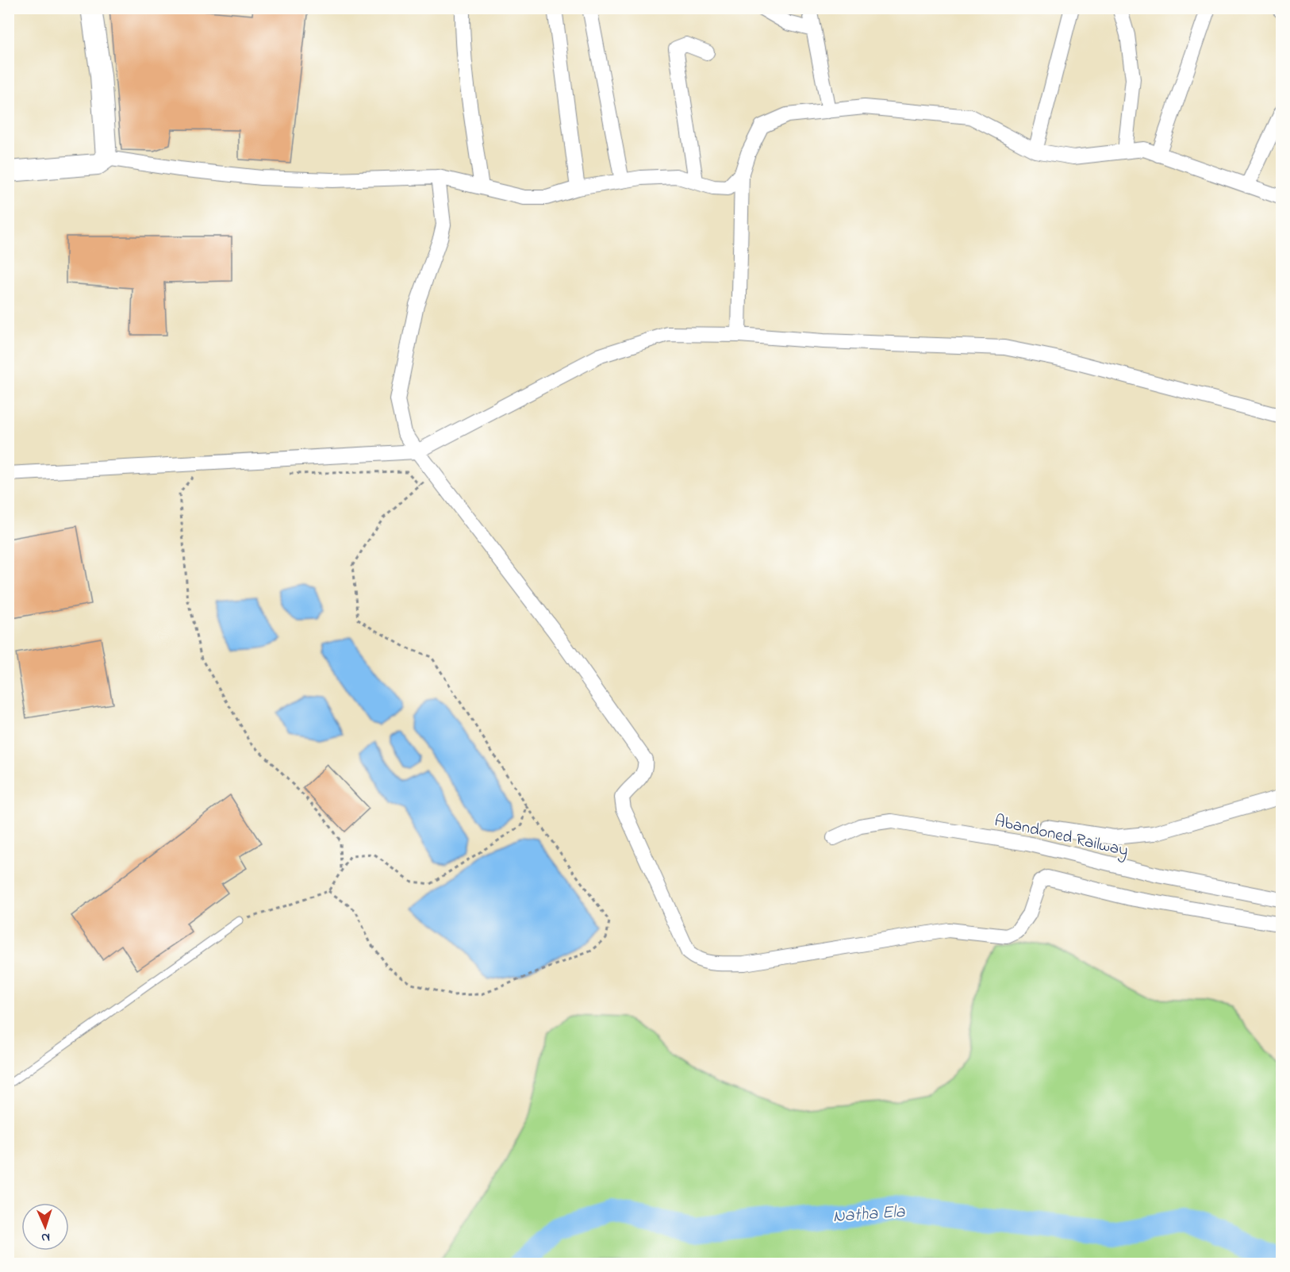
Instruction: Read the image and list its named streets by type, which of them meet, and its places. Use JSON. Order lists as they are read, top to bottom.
{
  "streets": {
    "street": ["Abandoned Railway"]
  },
  "water": ["Natha Ela"],
  "north": "bottom"
}
